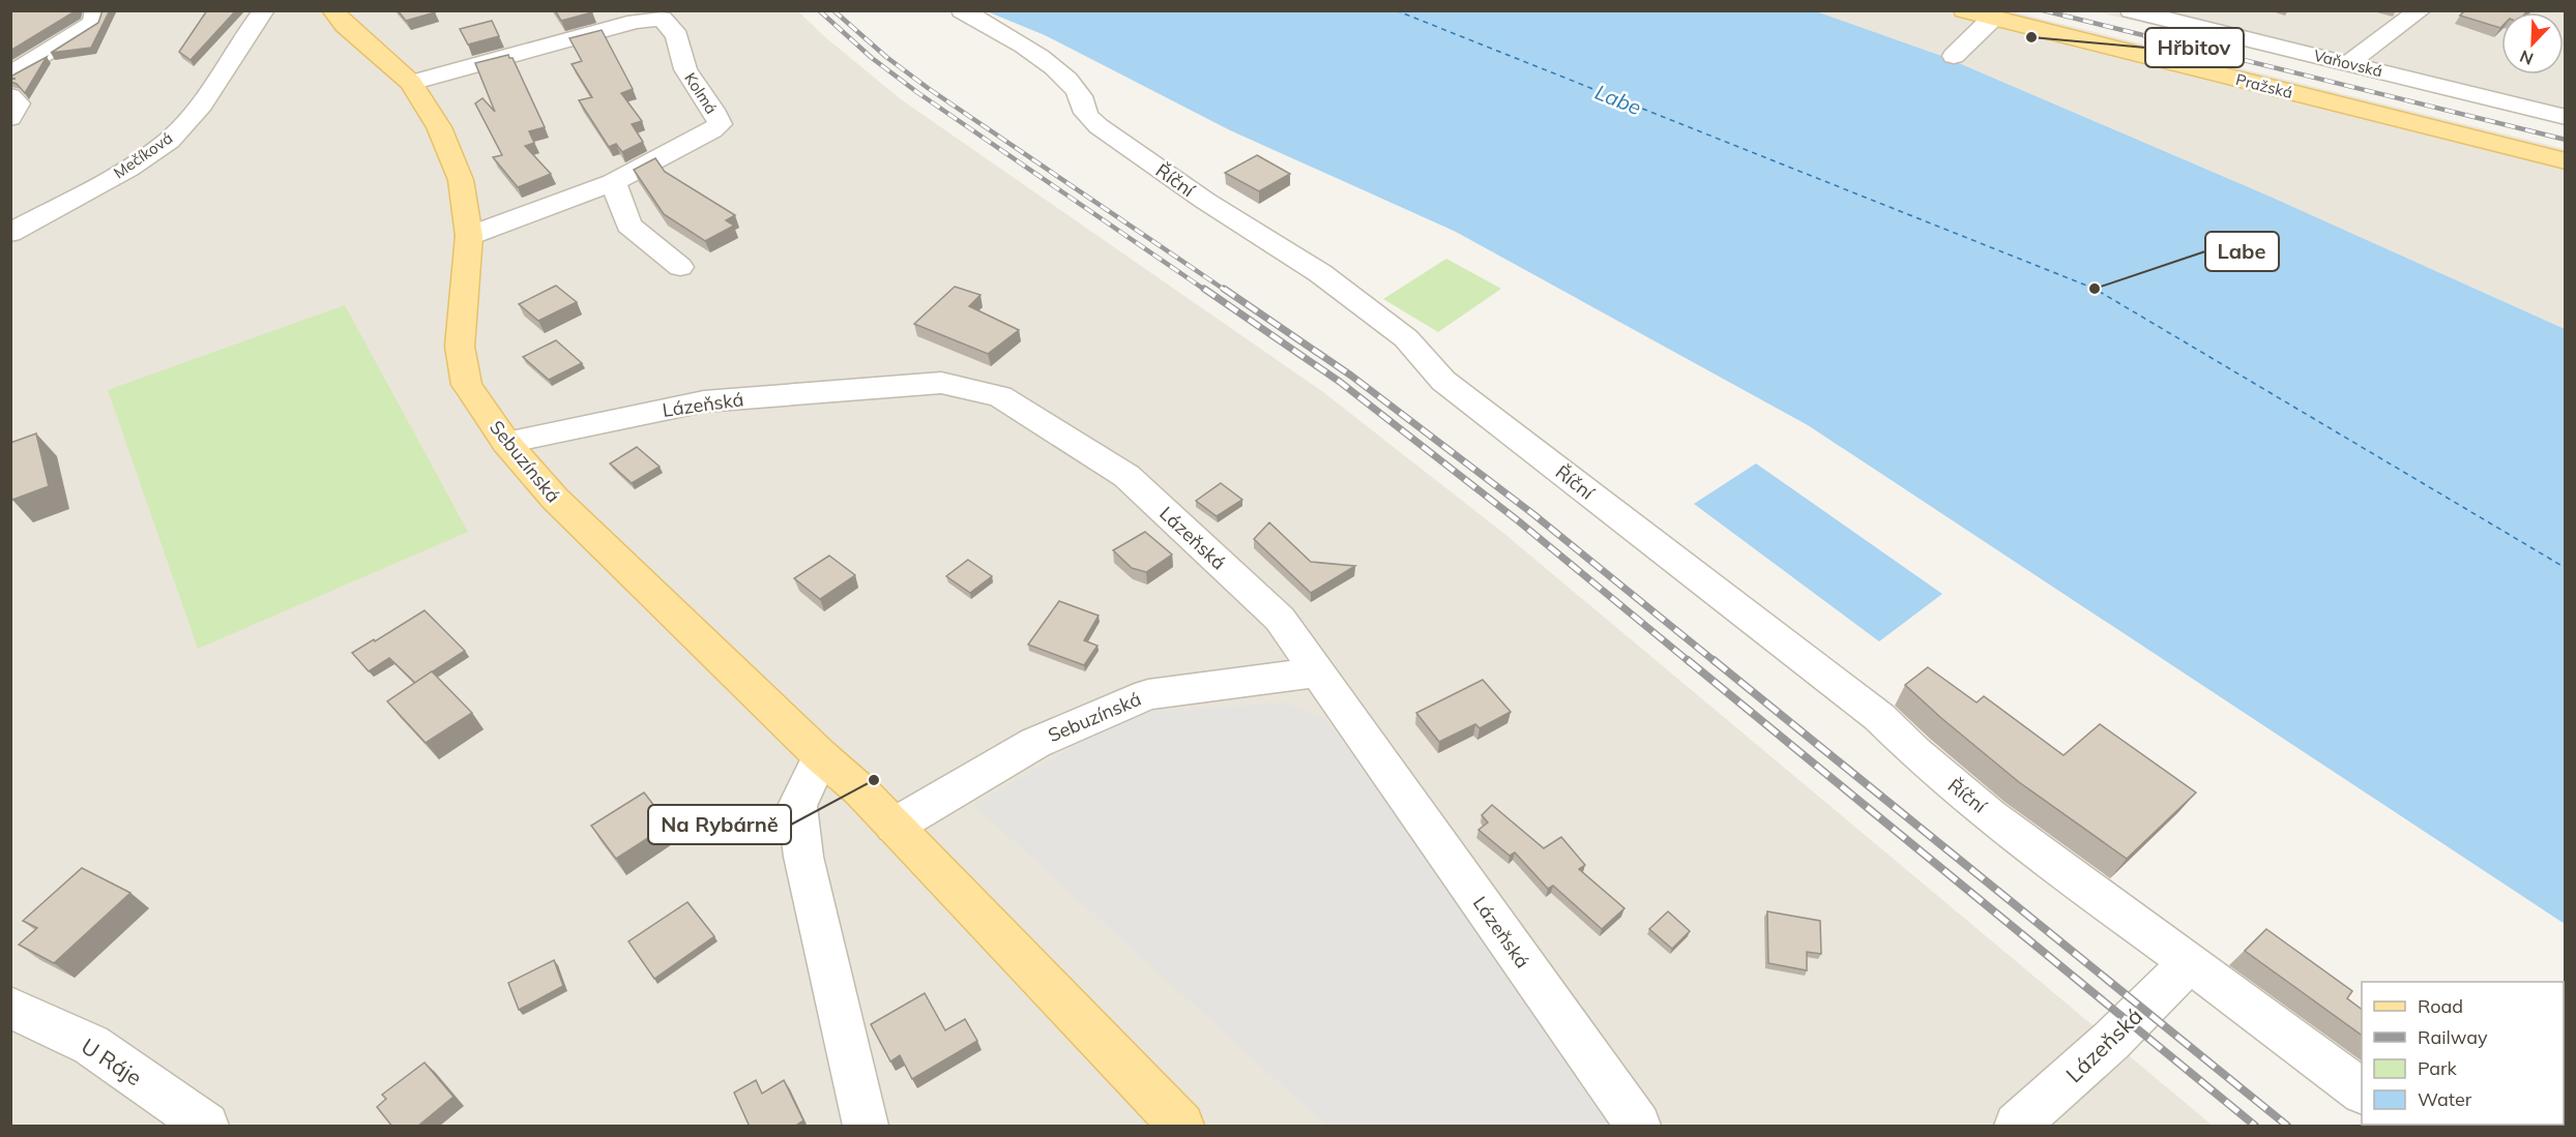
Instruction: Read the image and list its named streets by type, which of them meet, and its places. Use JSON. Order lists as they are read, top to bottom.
{
  "streets": {
    "main road": ["Pražská", "Sebuzínská"],
    "street": [
      "Vaňovská",
      "Kolmá",
      "Mečíková",
      "Říční",
      "Lázeňská",
      "U Ráje"
    ]
  },
  "crossings": [
    ["Kolmá", "Sebuzínská"],
    ["Říční", "Lázeňská"],
    ["Lázeňská", "Sebuzínská"]
  ],
  "water": ["Labe"],
  "places": ["Hřbitov", "Labe", "Na Rybárně"],
  "legend": [
    "Road",
    "Railway",
    "Park",
    "Water"
  ],
  "north": "bottom left"
}
